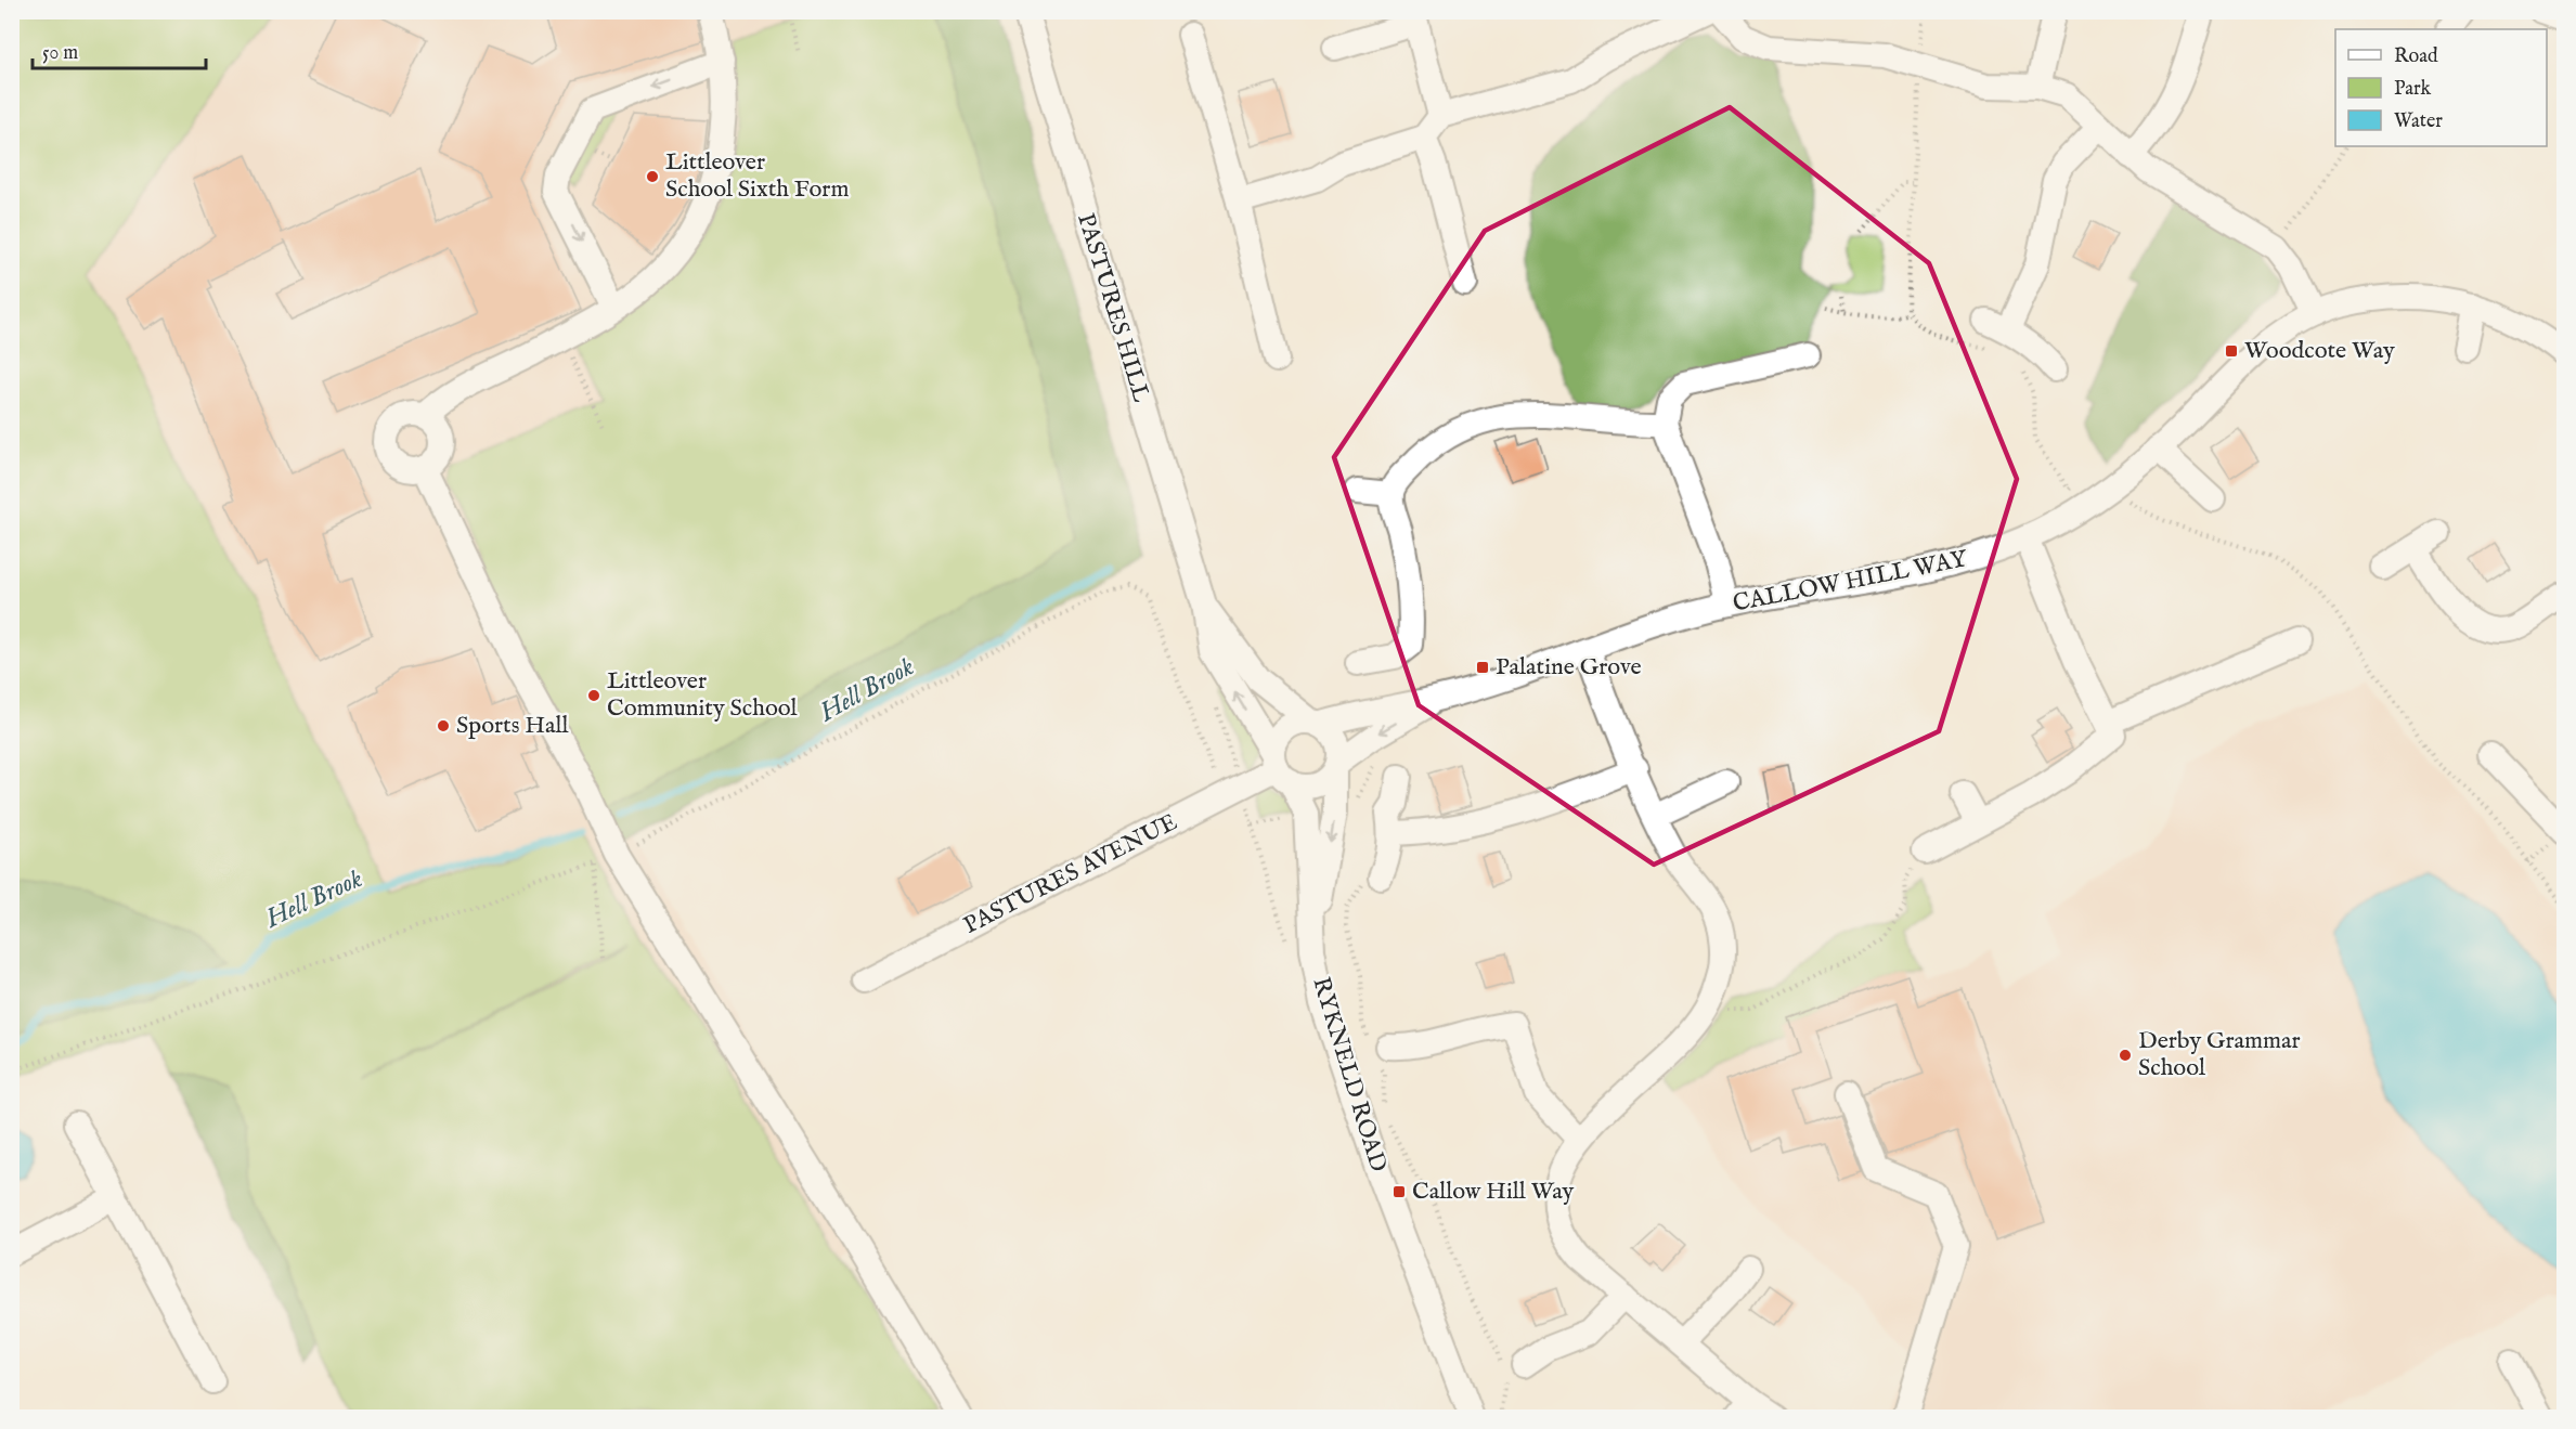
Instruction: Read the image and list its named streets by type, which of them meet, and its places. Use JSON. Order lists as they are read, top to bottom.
{
  "streets": {
    "street": [
      "PASTURES HILL",
      "CALLOW HILL WAY",
      "PASTURES AVENUE",
      "RYKNELD ROAD"
    ]
  },
  "crossings": [
    ["PASTURES HILL", "CALLOW HILL WAY"],
    ["PASTURES HILL", "PASTURES AVENUE"],
    ["PASTURES HILL", "RYKNELD ROAD"],
    ["CALLOW HILL WAY", "PASTURES AVENUE"],
    ["CALLOW HILL WAY", "RYKNELD ROAD"],
    ["PASTURES AVENUE", "RYKNELD ROAD"]
  ],
  "water": ["Hell Brook"],
  "places": {
    "other": [
      "Littleover School Sixth Form",
      "Littleover Community School",
      "Sports Hall",
      "Derby Grammar School"
    ],
    "transit": ["Woodcote Way", "Palatine Grove", "Callow Hill Way"]
  },
  "legend": ["Road", "Park", "Water"],
  "scale_bar": "50 m"
}
